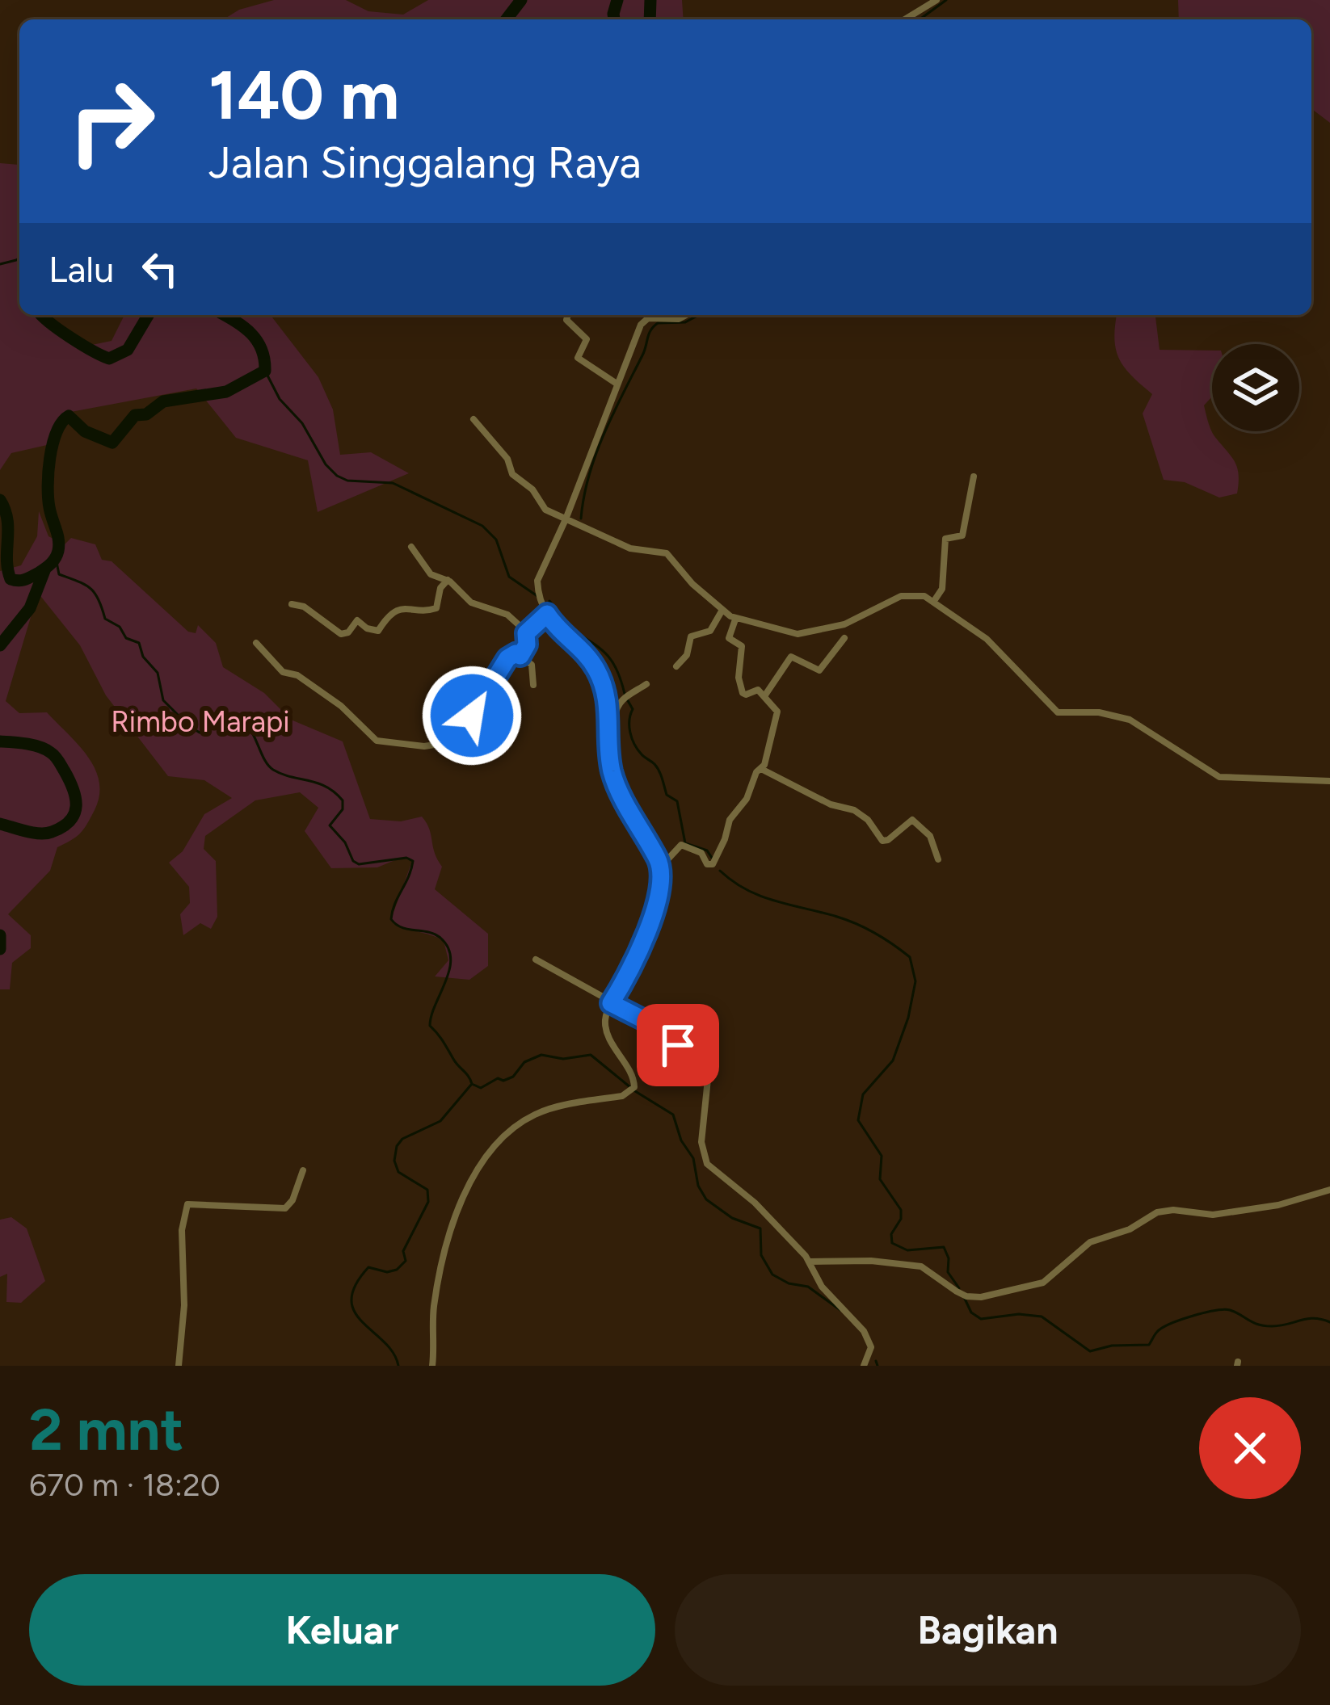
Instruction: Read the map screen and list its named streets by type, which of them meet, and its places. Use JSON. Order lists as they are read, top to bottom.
{
  "parks": ["Rimbo Marapi"],
  "page": {
    "turn": ["140 m", "Jalan Singgalang Raya"],
    "then": "Lalu",
    "heading": ["2 mnt", "670 m · 18:20"],
    "buttons": ["Keluar", "Bagikan"]
  }
}
